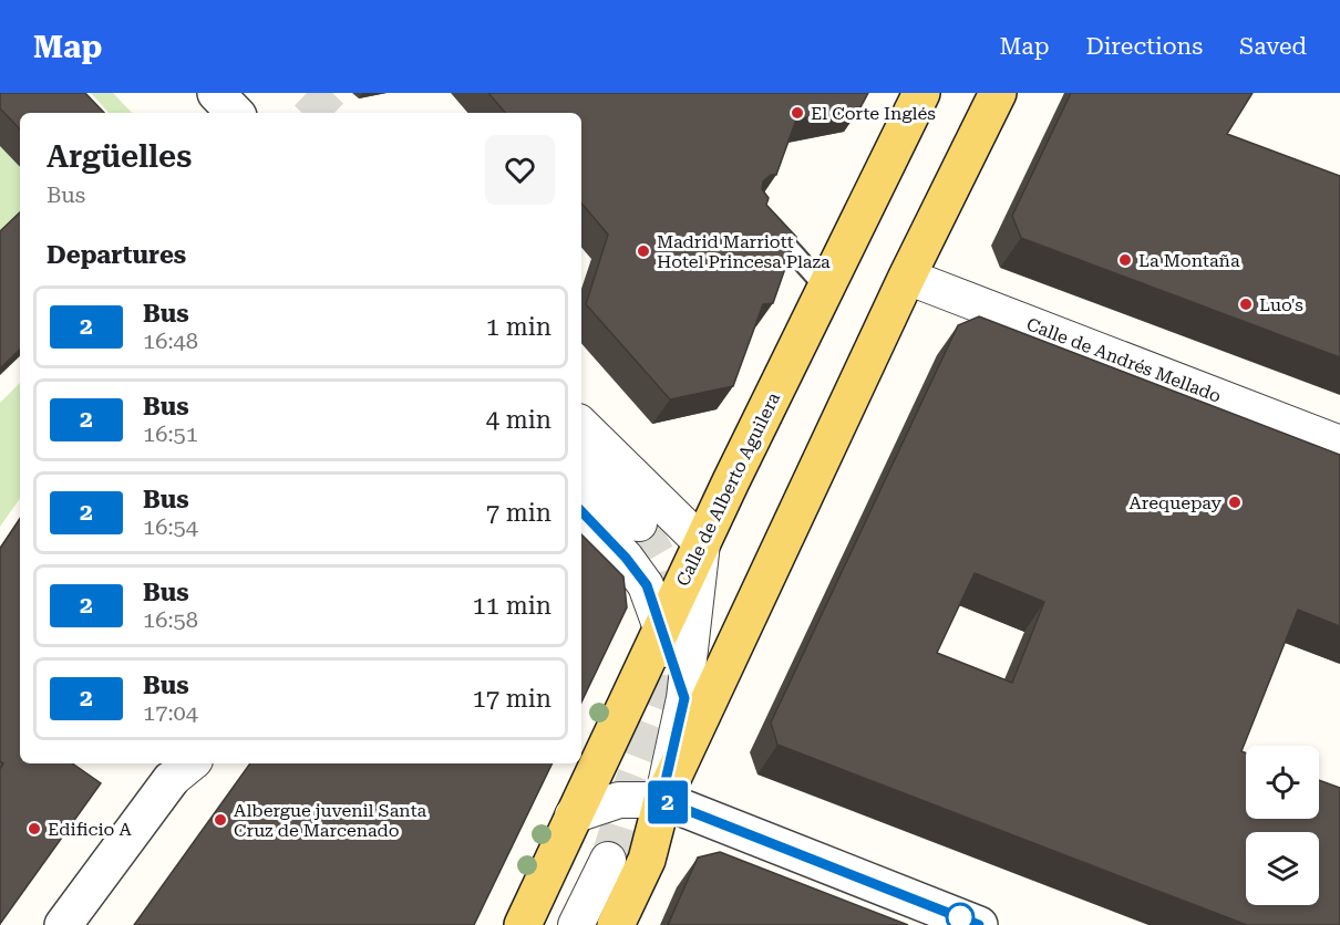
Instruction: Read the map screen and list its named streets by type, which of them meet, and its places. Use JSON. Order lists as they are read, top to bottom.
{
  "streets": {
    "main road": ["Calle de Alberto Aguilera"],
    "street": ["Calle de Andrés Mellado"]
  },
  "places": [
    "El Corte Inglés",
    "Madrid Marriott Hotel Princesa Plaza",
    "La Montaña",
    "Luo's",
    "Arequepay",
    "Albergue juvenil Santa Cruz de Marcenado",
    "Edificio A"
  ],
  "lines": ["bus line 2"],
  "page": {
    "header": "Map",
    "nav": ["Map", "Directions", "Saved"],
    "on_map": "2",
    "heading": [
      ["Argüelles", "Bus"],
      "Departures"
    ],
    "list": [
      {
        "mark": "2",
        "name": "Bus",
        "note": "16:48",
        "value": "1 min"
      },
      {
        "mark": "2",
        "name": "Bus",
        "note": "16:51",
        "value": "4 min"
      },
      {
        "mark": "2",
        "name": "Bus",
        "note": "16:54",
        "value": "7 min"
      },
      {
        "mark": "2",
        "name": "Bus",
        "note": "16:58",
        "value": "11 min"
      },
      {
        "mark": "2",
        "name": "Bus",
        "note": "17:04",
        "value": "17 min"
      }
    ]
  }
}
